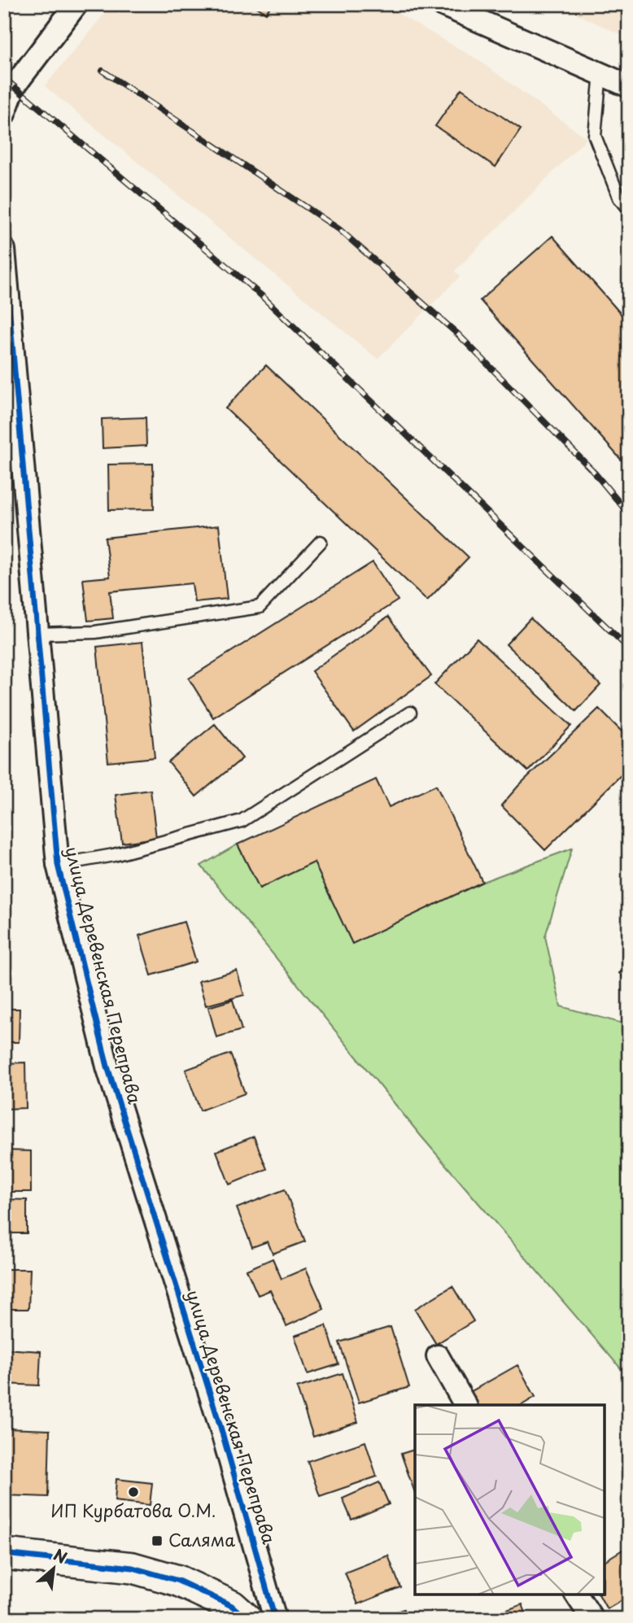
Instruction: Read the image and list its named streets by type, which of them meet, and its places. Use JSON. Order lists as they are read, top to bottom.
{
  "streets": {
    "street": ["улица Деревенская Переправа"]
  },
  "places": {
    "other": ["ИП Курбатова О.М."],
    "transit": ["Саляма"]
  },
  "north": "top right"
}
